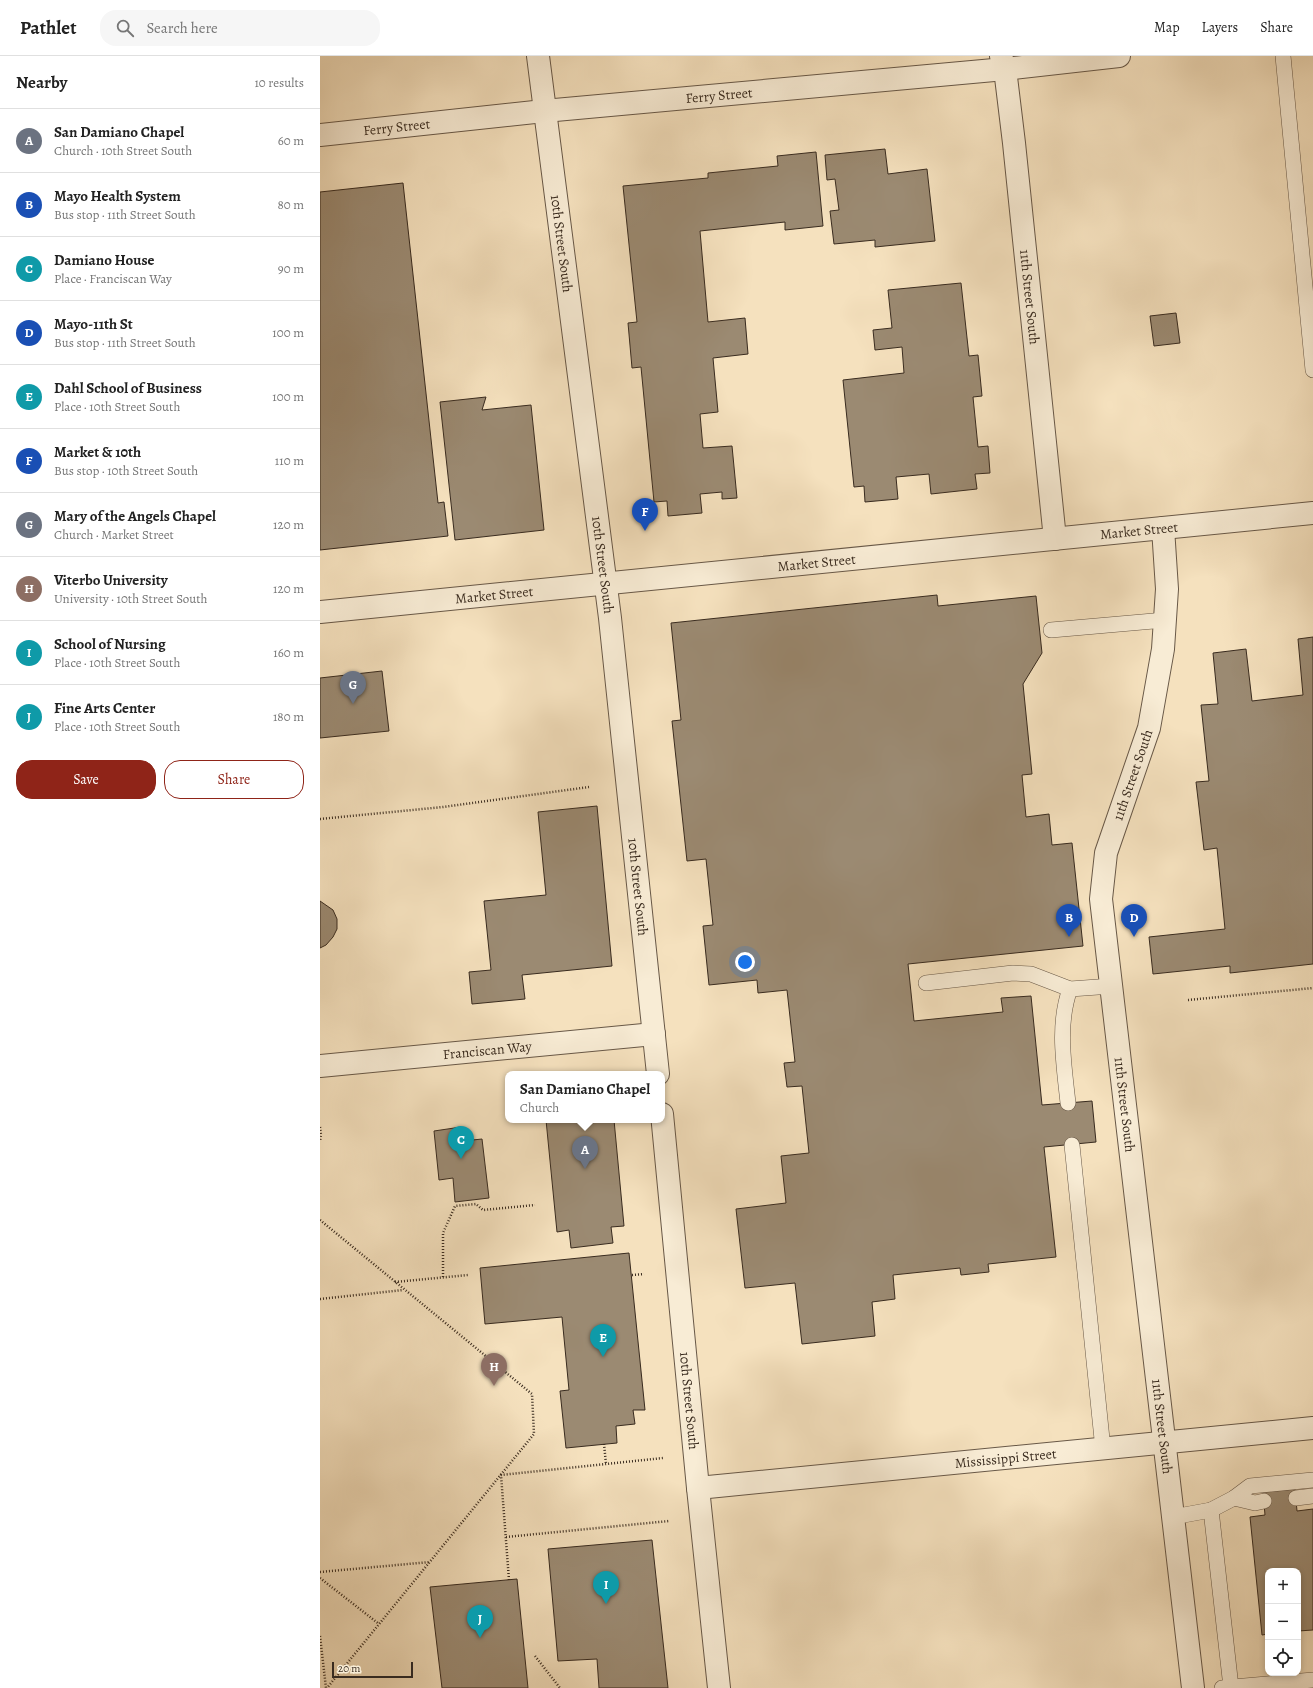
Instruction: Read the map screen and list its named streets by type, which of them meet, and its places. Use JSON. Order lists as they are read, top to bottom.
{
  "streets": {
    "street": [
      "Ferry Street",
      "10th Street South",
      "11th Street South",
      "Market Street",
      "Franciscan Way",
      "Mississippi Street"
    ]
  },
  "crossings": [
    ["Ferry Street", "10th Street South"],
    ["Ferry Street", "11th Street South"],
    ["10th Street South", "Market Street"],
    ["10th Street South", "Franciscan Way"],
    ["10th Street South", "Mississippi Street"],
    ["11th Street South", "Market Street"],
    ["11th Street South", "Mississippi Street"]
  ],
  "scale_bar": "20 m",
  "page": {
    "header": "Pathlet",
    "search": "Search here",
    "nav": ["Map", "Layers", "Share"],
    "heading": ["Nearby", "10 results"],
    "list": [
      {
        "mark": "A",
        "name": "San Damiano Chapel",
        "note": "Church · 10th Street South",
        "value": "60 m"
      },
      {
        "mark": "B",
        "name": "Mayo Health System",
        "note": "Bus stop · 11th Street South",
        "value": "80 m"
      },
      {
        "mark": "C",
        "name": "Damiano House",
        "note": "Place · Franciscan Way",
        "value": "90 m"
      },
      {
        "mark": "D",
        "name": "Mayo-11th St",
        "note": "Bus stop · 11th Street South",
        "value": "100 m"
      },
      {
        "mark": "E",
        "name": "Dahl School of Business",
        "note": "Place · 10th Street South",
        "value": "100 m"
      },
      {
        "mark": "F",
        "name": "Market & 10th",
        "note": "Bus stop · 10th Street South",
        "value": "110 m"
      },
      {
        "mark": "G",
        "name": "Mary of the Angels Chapel",
        "note": "Church · Market Street",
        "value": "120 m"
      },
      {
        "mark": "H",
        "name": "Viterbo University",
        "note": "University · 10th Street South",
        "value": "120 m"
      },
      {
        "mark": "I",
        "name": "School of Nursing",
        "note": "Place · 10th Street South",
        "value": "160 m"
      },
      {
        "mark": "J",
        "name": "Fine Arts Center",
        "note": "Place · 10th Street South",
        "value": "180 m"
      }
    ],
    "pins": [
      "F",
      "G",
      "B",
      "D",
      "C",
      "A",
      "E",
      "H",
      "I",
      "J"
    ],
    "buttons": ["Save", "Share"],
    "popup": ["San Damiano Chapel", "Church"],
    "map_buttons": ["+", "−"],
    "scale": "20 m"
  }
}
